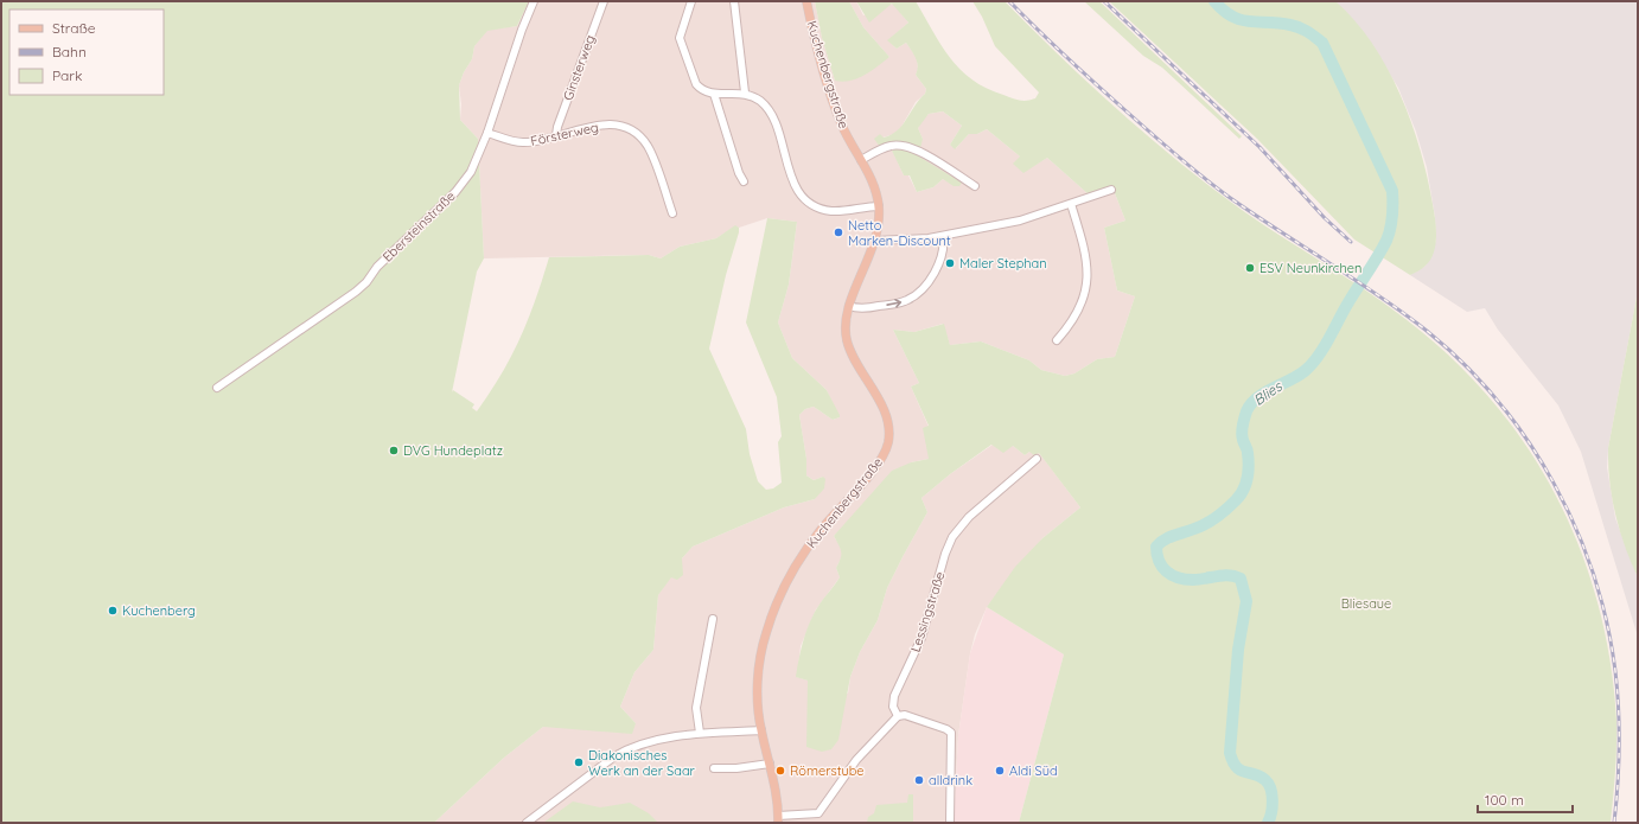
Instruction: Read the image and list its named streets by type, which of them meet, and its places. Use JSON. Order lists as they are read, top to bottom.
{
  "streets": {
    "main road": ["Kuchenbergstraße"],
    "street": [
      "Ginsterweg",
      "Försterweg",
      "Ebersteinstraße",
      "Lessingstraße"
    ]
  },
  "crossings": [
    ["Ginsterweg", "Försterweg"],
    ["Försterweg", "Ebersteinstraße"]
  ],
  "water": ["Blies"],
  "parks": ["Bliesaue"],
  "places": [
    "Netto Marken-Discount",
    "Maler Stephan",
    "ESV Neunkirchen",
    "DVG Hundeplatz",
    "Kuchenberg",
    "Diakonisches Werk an der Saar",
    "Römerstube",
    "Aldi Süd",
    "alldrink"
  ],
  "legend": ["Straße", "Bahn", "Park"],
  "scale_bar": "100 m"
}
